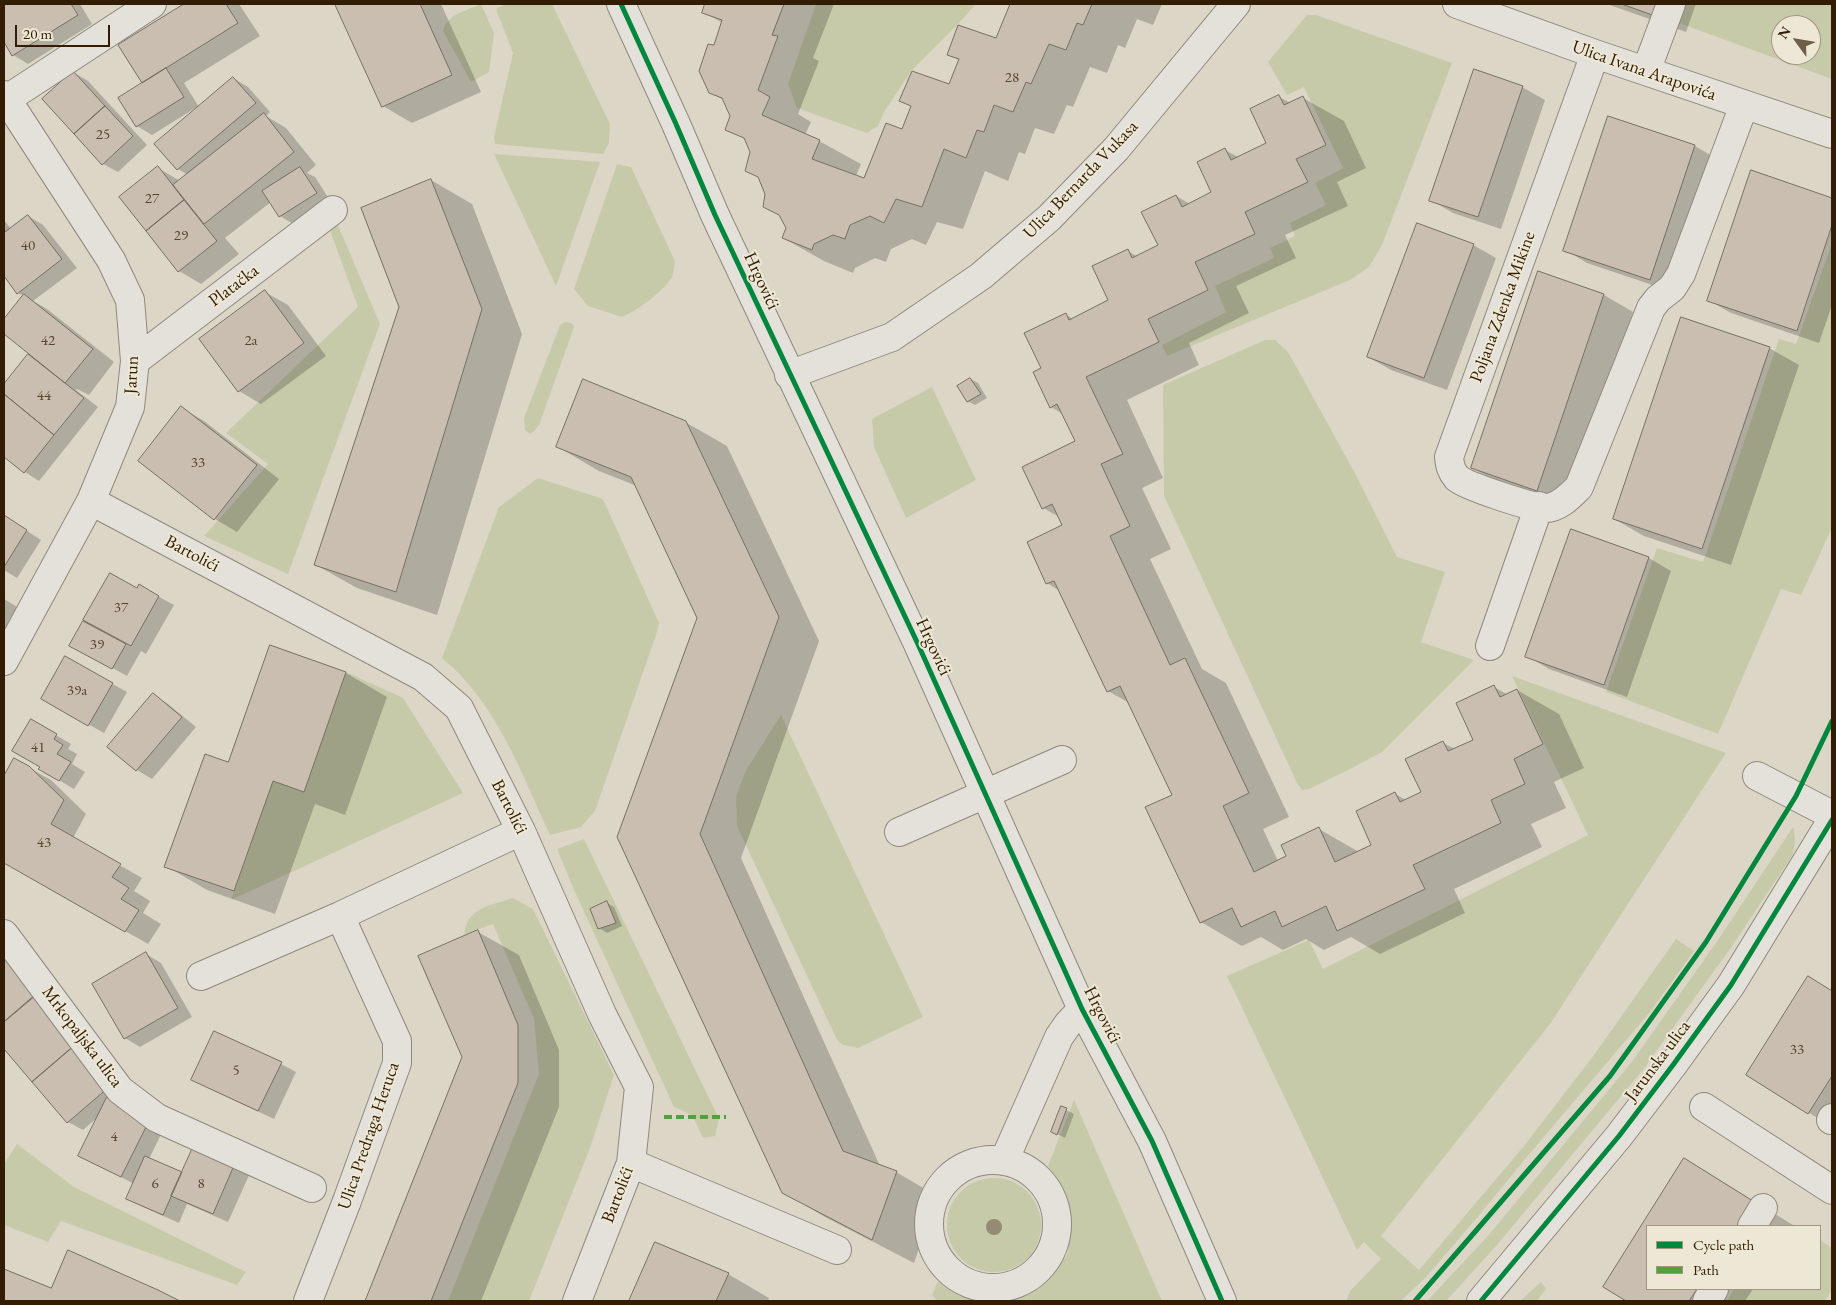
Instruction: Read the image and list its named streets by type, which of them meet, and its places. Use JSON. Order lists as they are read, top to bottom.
{
  "streets": {
    "street": [
      "Ulica Ivana Arapovića",
      "Ulica Bernarda Vukasa",
      "Hrgovići",
      "Platačka",
      "Poljana Zdenka Mikine",
      "Jarun",
      "Bartolići",
      "Mrkopaljska ulica",
      "Jarunska ulica",
      "Ulica Predraga Heruca"
    ]
  },
  "crossings": [
    ["Ulica Ivana Arapovića", "Poljana Zdenka Mikine"],
    ["Ulica Bernarda Vukasa", "Hrgovići"],
    ["Platačka", "Jarun"],
    ["Jarun", "Bartolići"]
  ],
  "house_numbers": [
    "28",
    "25",
    "27",
    "29",
    "40",
    "42",
    "2a",
    "44",
    "33",
    "37",
    "39",
    "39a",
    "41",
    "43",
    "33",
    "5",
    "4",
    "6",
    "8"
  ],
  "legend": ["Cycle path", "Path"],
  "scale_bar": "20 m",
  "north": "top left"
}
